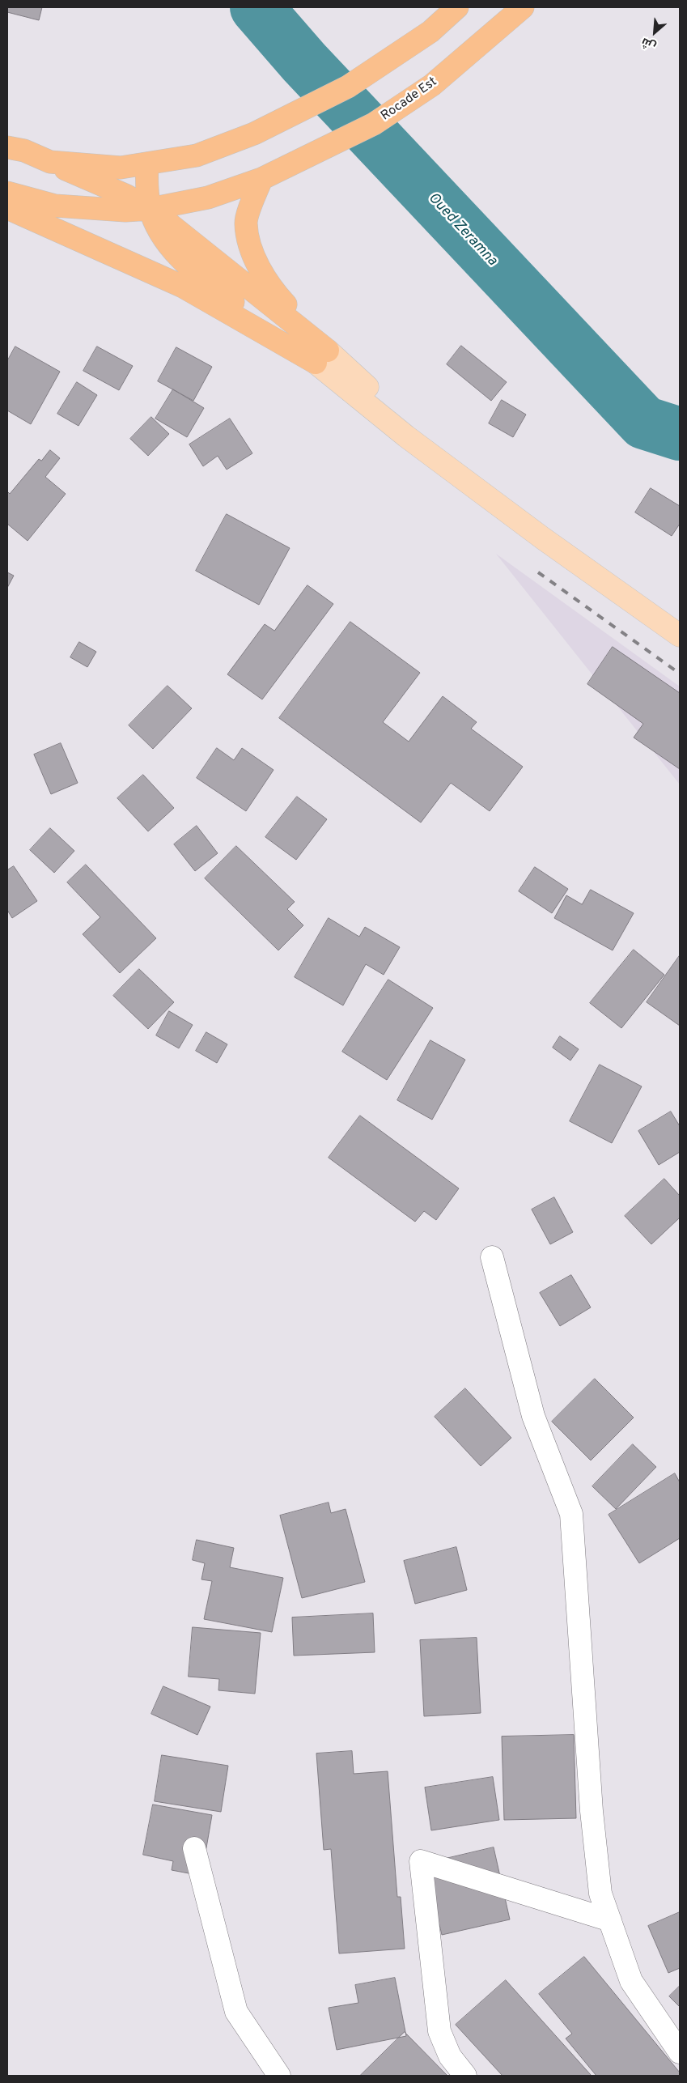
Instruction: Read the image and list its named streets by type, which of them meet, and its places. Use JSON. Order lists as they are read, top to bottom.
{
  "streets": {
    "highway": ["Rocade Est"]
  },
  "water": ["Oued Zeramna"],
  "north": "bottom left"
}
